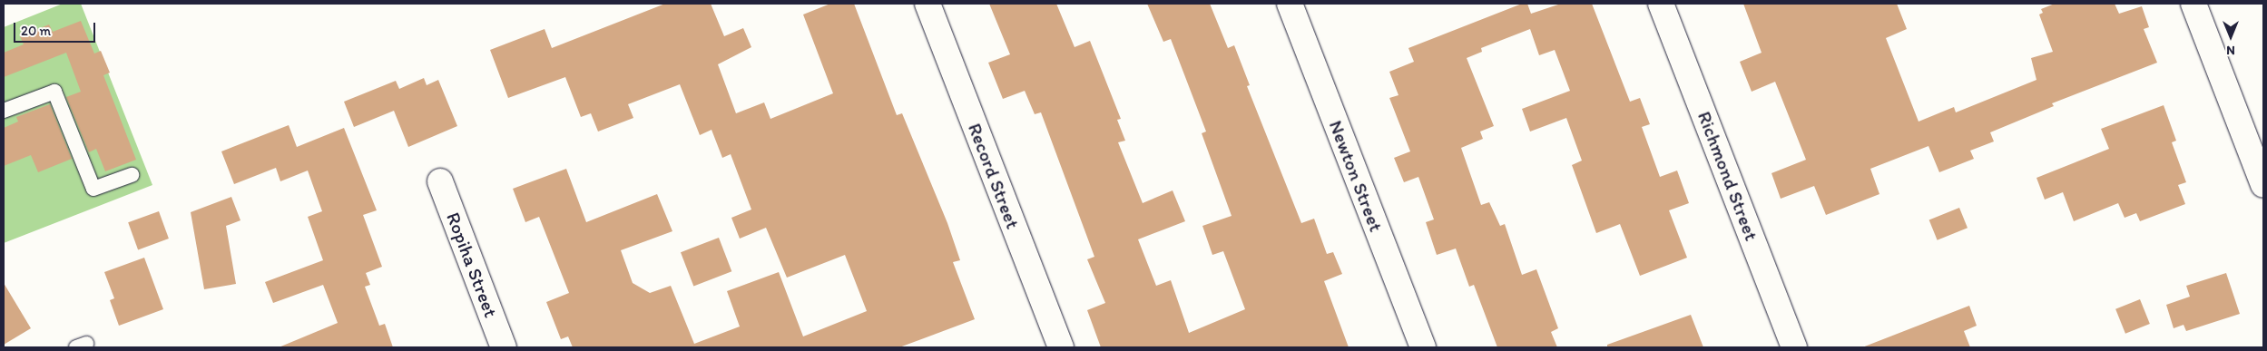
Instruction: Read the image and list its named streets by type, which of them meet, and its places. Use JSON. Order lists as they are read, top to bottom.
{
  "streets": {
    "street": [
      "Record Street",
      "Newton Street",
      "Richmond Street",
      "Ropiha Street"
    ]
  },
  "scale_bar": "20 m",
  "north": "bottom"
}
